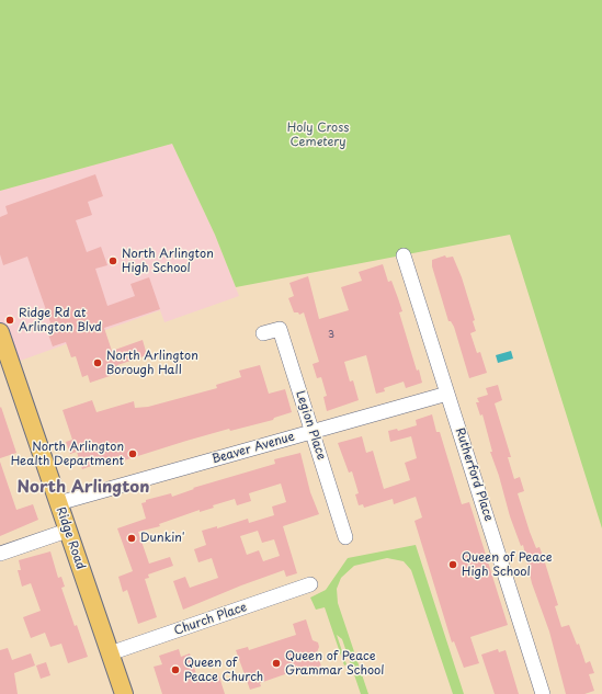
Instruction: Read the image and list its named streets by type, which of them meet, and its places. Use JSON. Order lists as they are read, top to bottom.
{
  "streets": {
    "main road": ["Ridge Road"],
    "street": [
      "Legion Place",
      "Beaver Avenue",
      "Rutherford Place",
      "Church Place"
    ]
  },
  "crossings": [
    ["Legion Place", "Beaver Avenue"],
    ["Beaver Avenue", "Rutherford Place"],
    ["Beaver Avenue", "Ridge Road"],
    ["Ridge Road", "Church Place"]
  ],
  "districts": ["North Arlington"],
  "parks": ["Holy Cross Cemetery"],
  "places": [
    "North Arlington High School",
    "Ridge Rd at Arlington Blvd",
    "North Arlington Borough Hall",
    "North Arlington Health Department",
    "Dunkin'",
    "Queen of Peace High School",
    "Queen of Peace Grammar School",
    "Queen of Peace Church"
  ],
  "house_numbers": ["3"]
}
